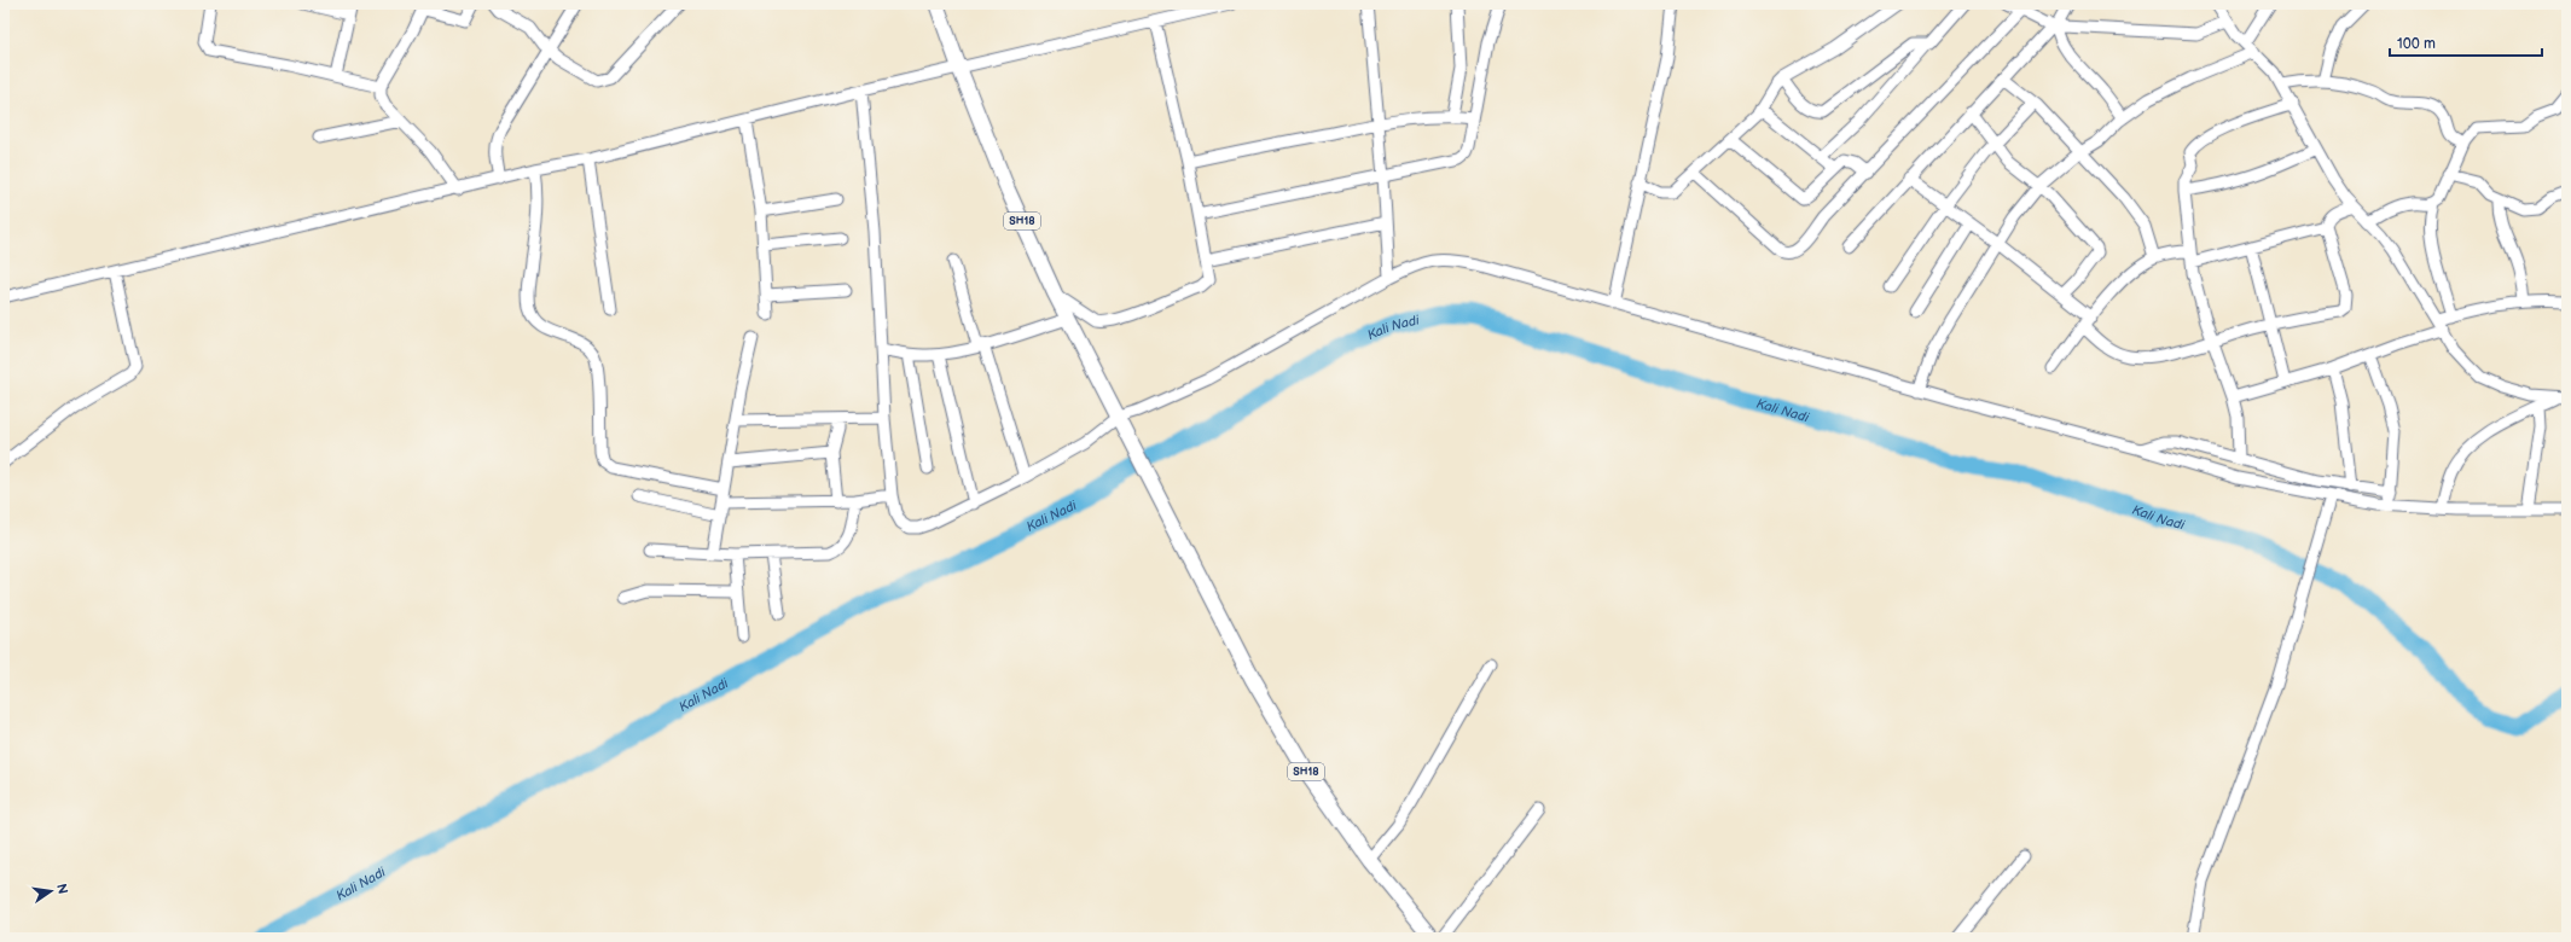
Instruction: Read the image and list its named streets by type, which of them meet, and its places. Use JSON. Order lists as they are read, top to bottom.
{
  "streets": {
    "main road": ["SH18"]
  },
  "water": ["Kali Nadi"],
  "scale_bar": "100 m",
  "north": "right"
}
